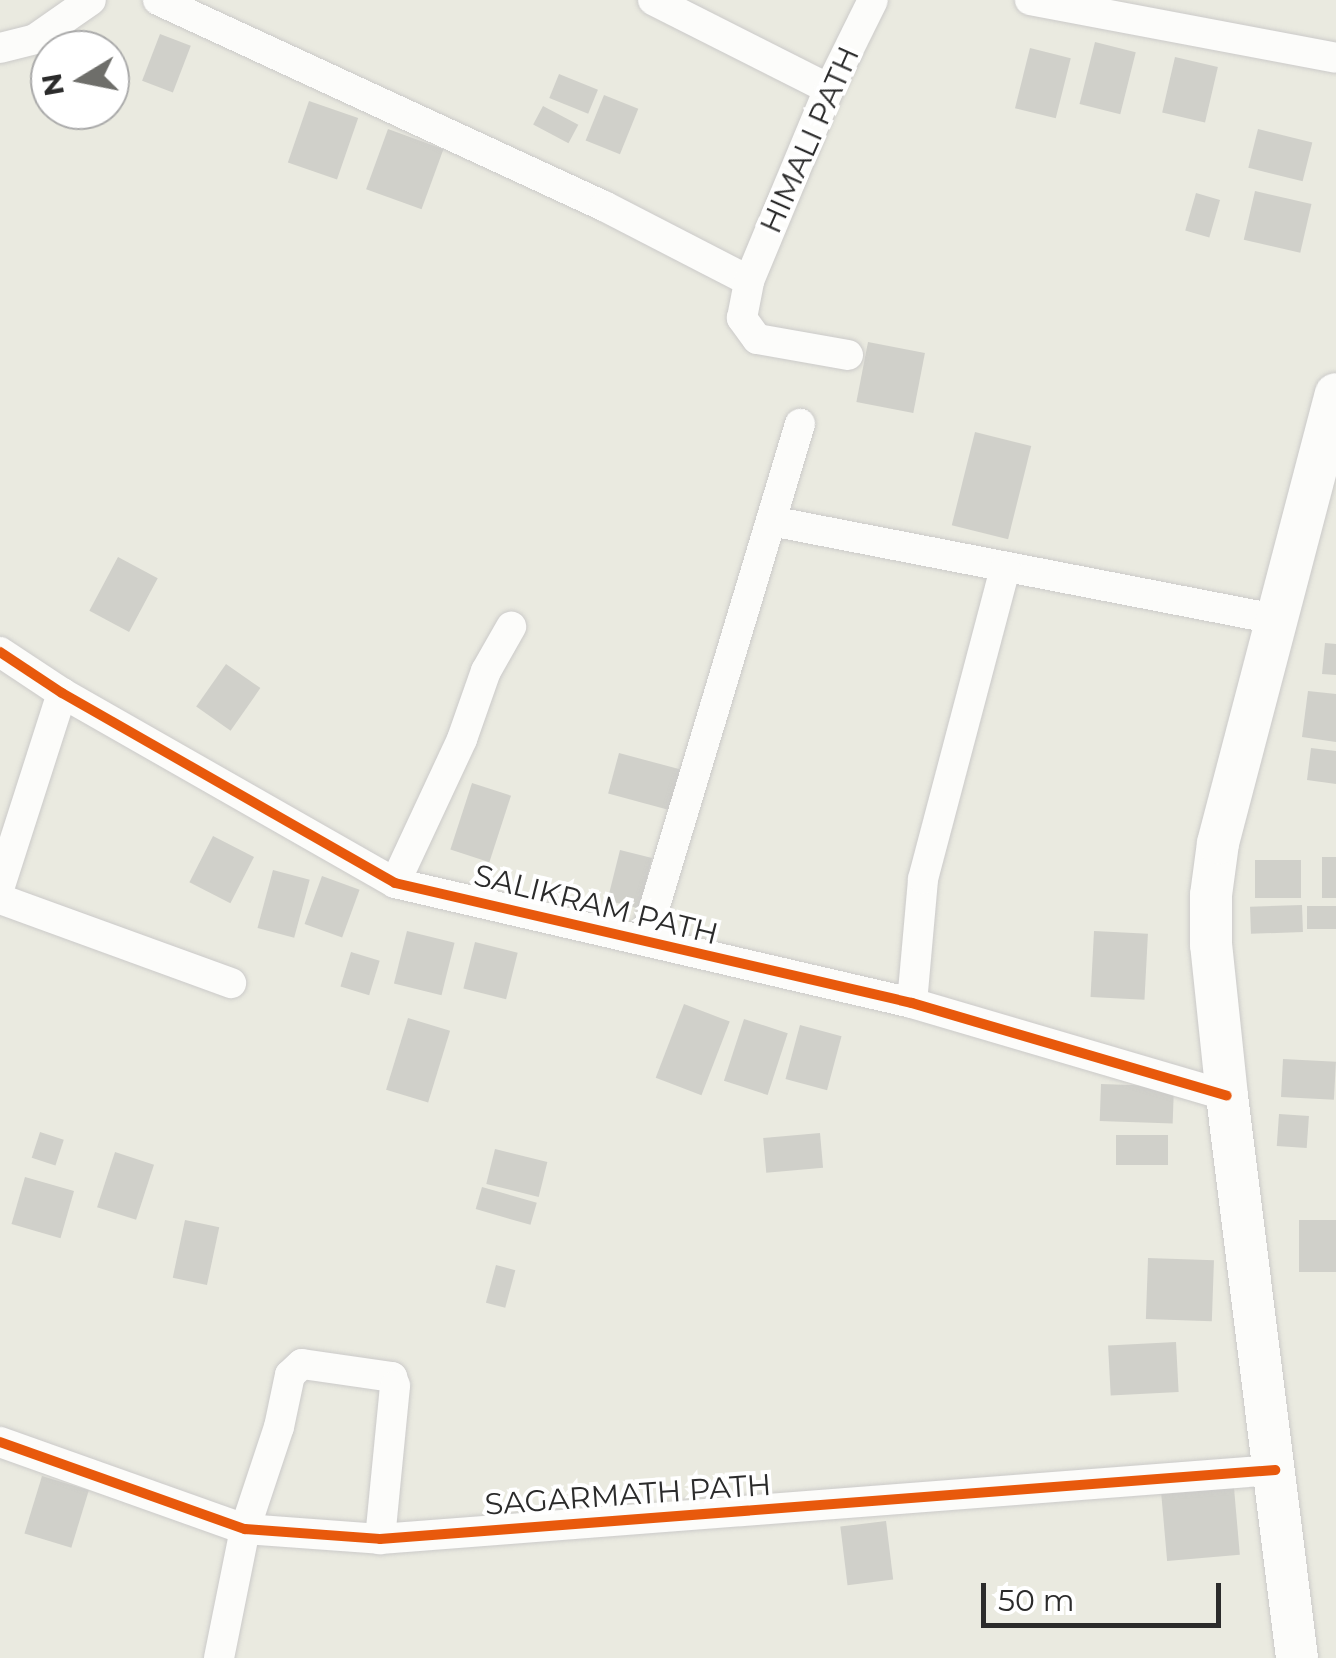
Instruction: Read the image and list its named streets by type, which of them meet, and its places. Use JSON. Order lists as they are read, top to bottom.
{
  "streets": {
    "street": ["HIMALI PATH", "SALIKRAM PATH", "SAGARMATH PATH"]
  },
  "scale_bar": "50 m",
  "north": "left"
}
